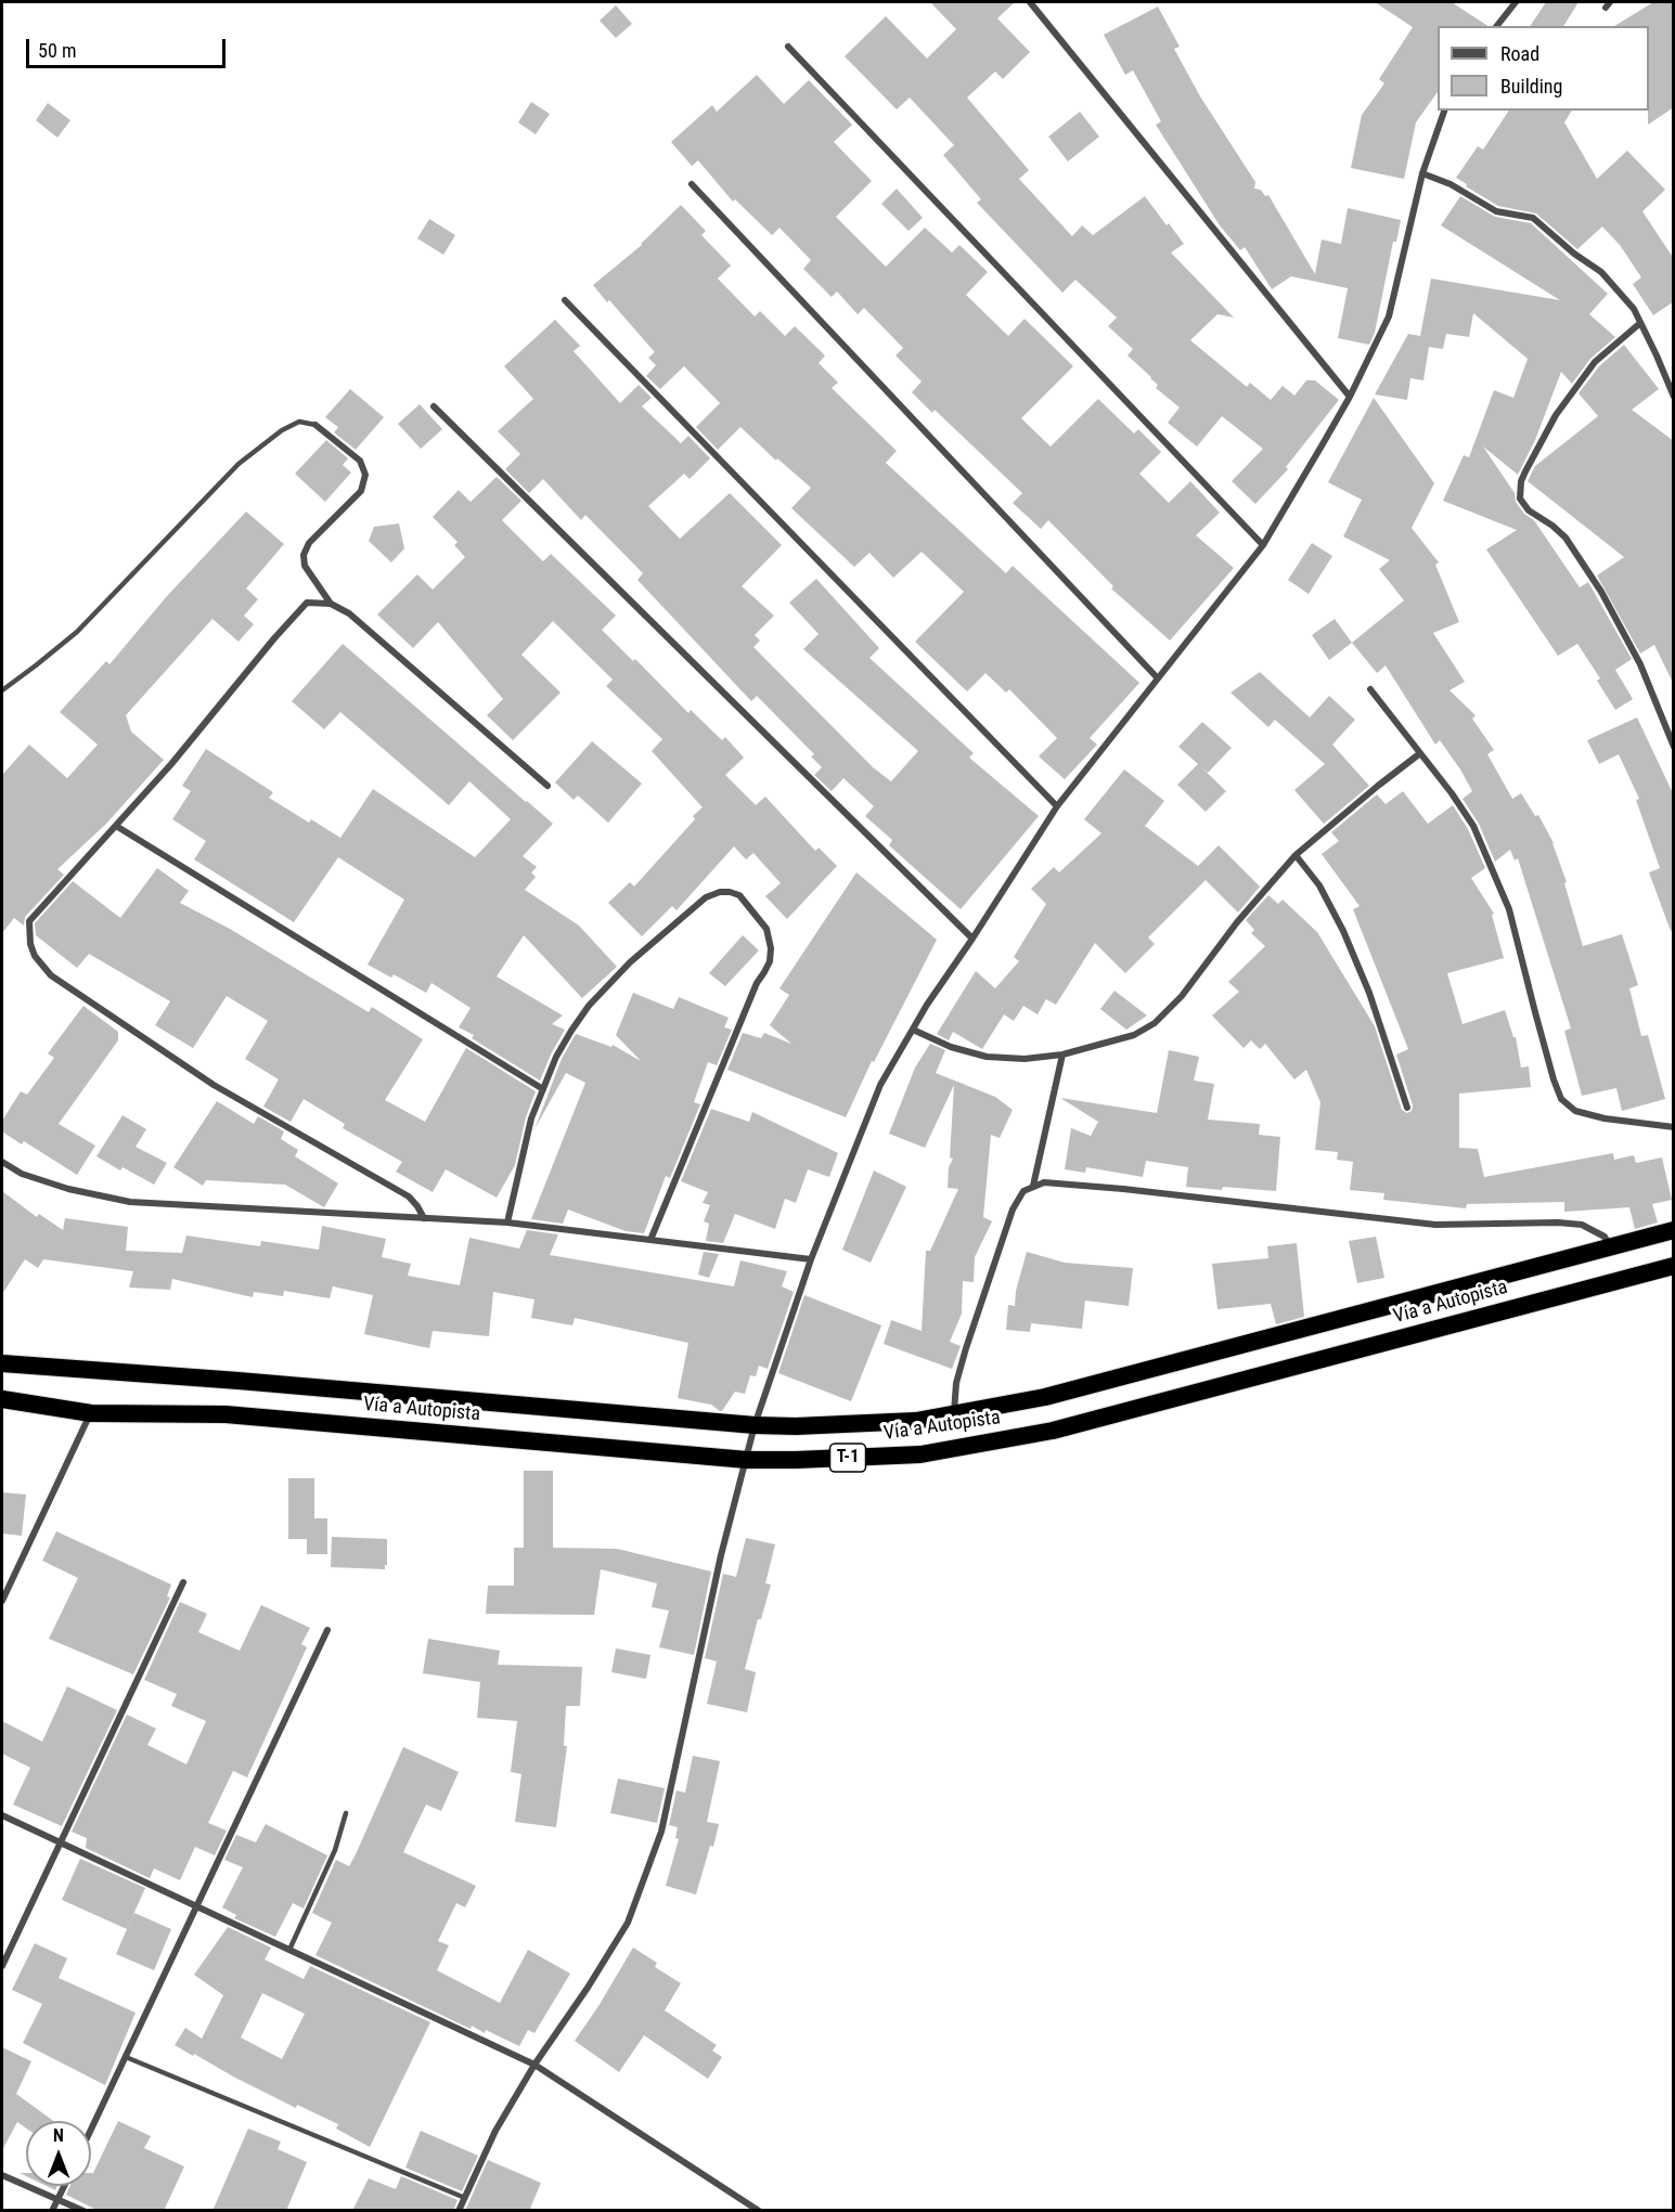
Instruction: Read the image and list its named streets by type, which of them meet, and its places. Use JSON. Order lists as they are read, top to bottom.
{
  "streets": {
    "highway": ["Vía a Autopista", "T-1"]
  },
  "legend": ["Road", "Building"],
  "scale_bar": "50 m",
  "north": "top"
}
